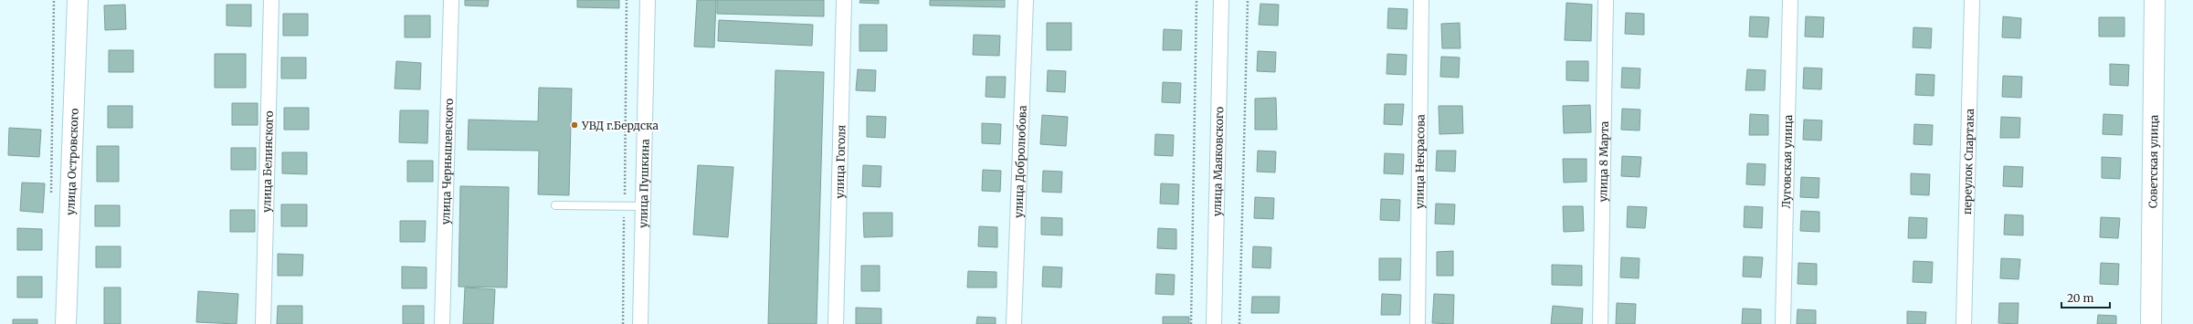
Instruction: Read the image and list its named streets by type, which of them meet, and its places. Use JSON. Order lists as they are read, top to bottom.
{
  "streets": {
    "street": [
      "улица Белинского",
      "улица Островского",
      "улица Чернышевского",
      "улица Гоголя",
      "улица Добролюбова",
      "улица Маяковского",
      "улица Некрасова",
      "улица 8 Марта",
      "Луговская улица",
      "переулок Спартака",
      "Советская улица",
      "улица Пушкина"
    ]
  },
  "places": ["УВД г.Бердска"],
  "scale_bar": "20 m"
}
